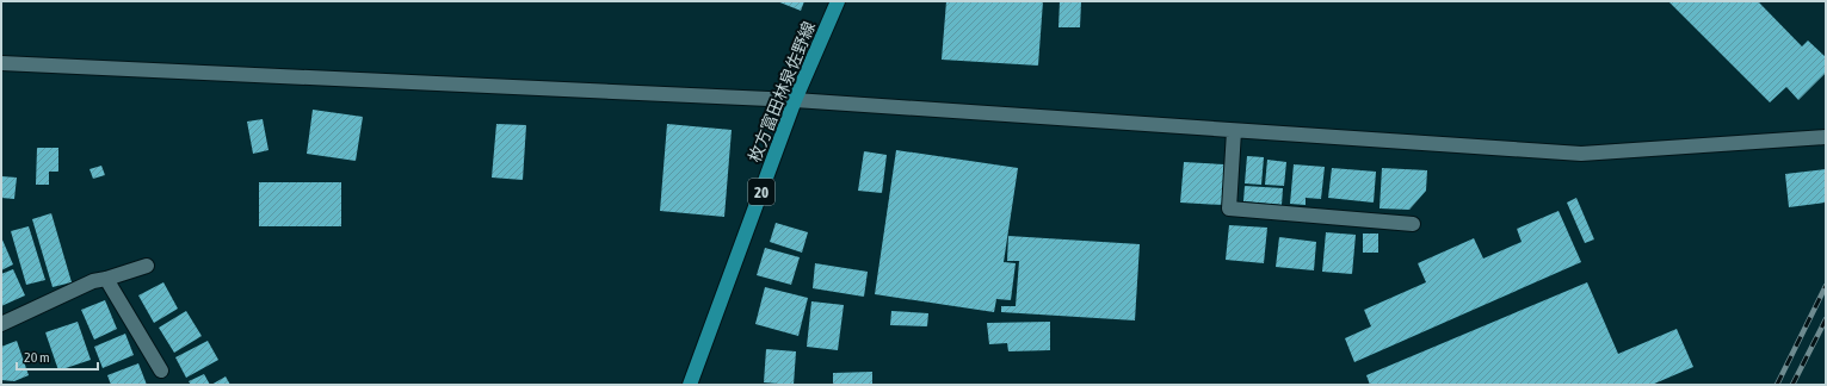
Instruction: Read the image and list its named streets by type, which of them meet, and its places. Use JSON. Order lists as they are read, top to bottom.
{
  "streets": {
    "main road": ["枚方富田林泉佐野線", "20"]
  },
  "scale_bar": "20 m"
}
